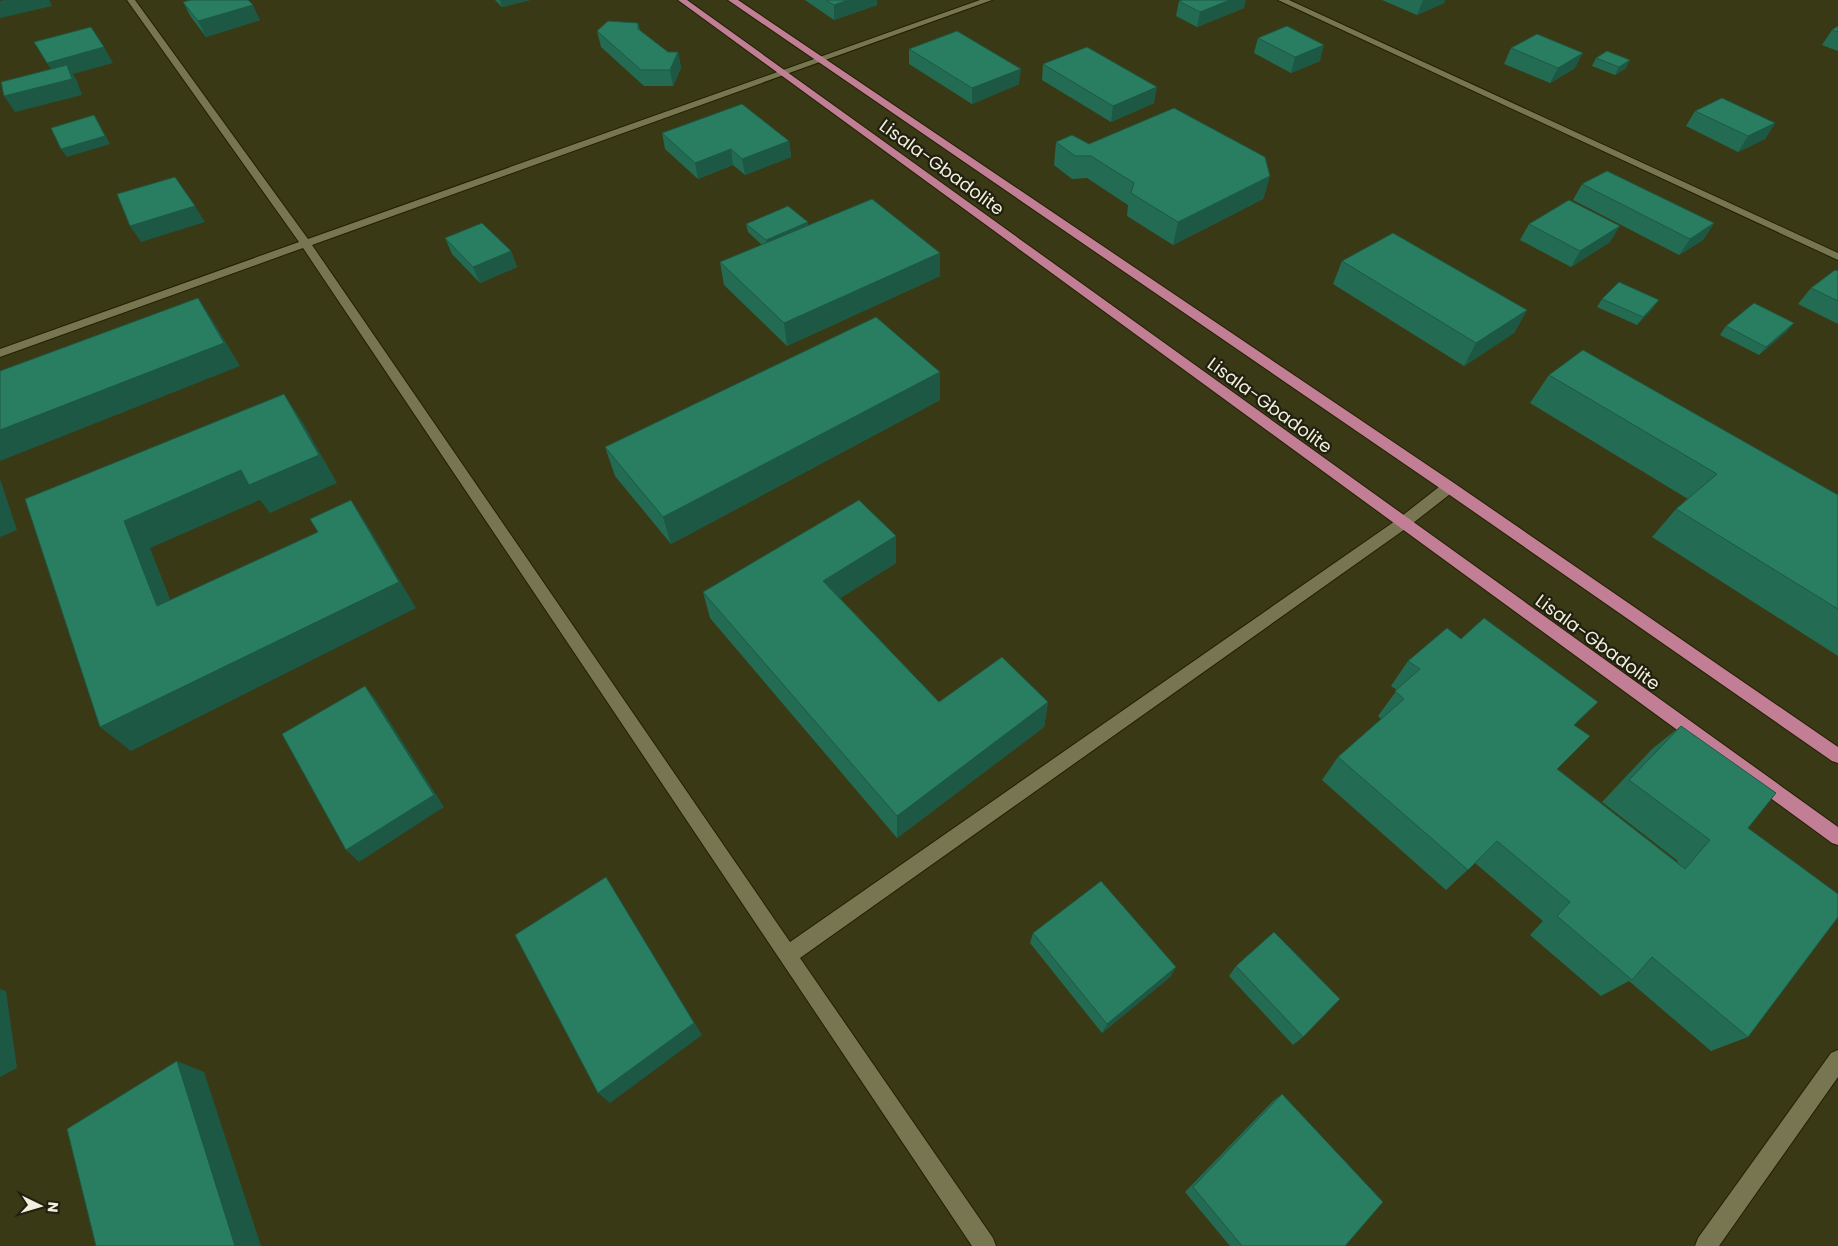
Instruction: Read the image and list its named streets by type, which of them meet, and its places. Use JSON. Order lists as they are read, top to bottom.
{
  "streets": {
    "main road": ["Lisala-Gbadolite"]
  },
  "north": "right"
}
